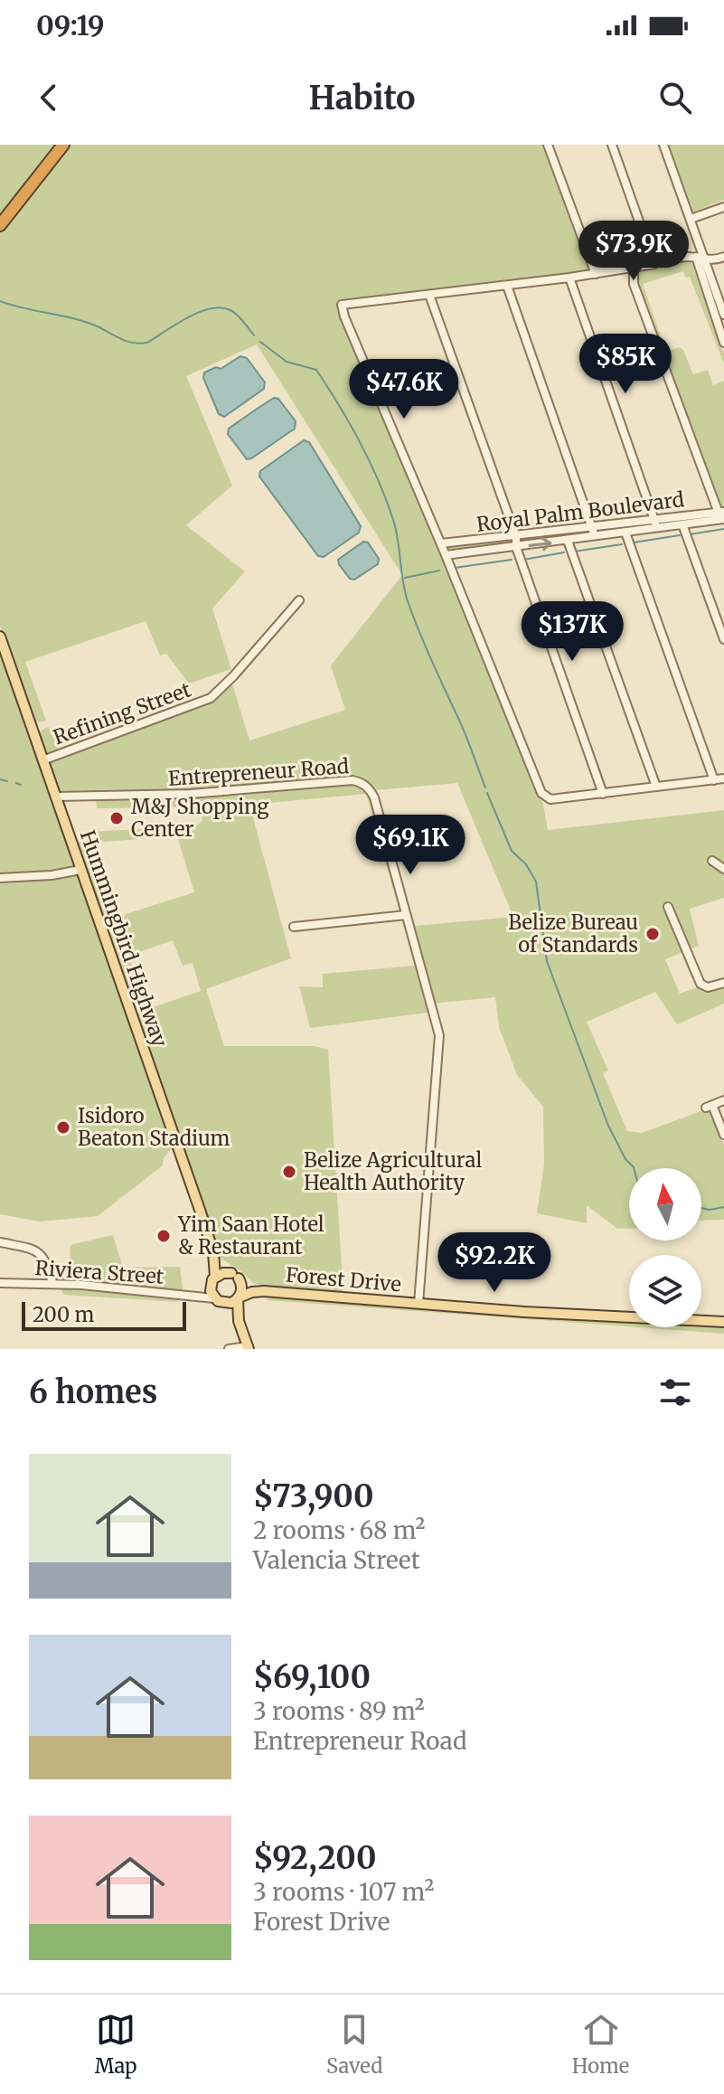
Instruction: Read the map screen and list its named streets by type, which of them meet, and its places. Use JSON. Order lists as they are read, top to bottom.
{
  "streets": {
    "main road": ["Hummingbird Highway", "Forest Drive"],
    "street": [
      "Royal Palm Boulevard",
      "Refining Street",
      "Entrepreneur Road",
      "Riviera Street"
    ]
  },
  "crossings": [
    ["Refining Street", "Hummingbird Highway"],
    ["Entrepreneur Road", "Hummingbird Highway"],
    ["Entrepreneur Road", "Forest Drive"],
    ["Hummingbird Highway", "Riviera Street"],
    ["Hummingbird Highway", "Forest Drive"],
    ["Riviera Street", "Forest Drive"]
  ],
  "places": [
    "M&J Shopping Center",
    "Belize Bureau of Standards",
    "Isidoro Beaton Stadium",
    "Belize Agricultural Health Authority",
    "Yim Saan Hotel & Restaurant"
  ],
  "scale_bar": "200 m",
  "north": "top",
  "page": {
    "status": "09:19",
    "header": "Habito",
    "price": [
      "$73.9K",
      "$85K",
      "$47.6K",
      "$137K",
      "$69.1K",
      "$92.2K"
    ],
    "scale": "200 m",
    "heading": "6 homes",
    "list": [
      {
        "name": "$73,900",
        "note": "2 rooms · 68 m² · Valencia Street"
      },
      {
        "name": "$69,100",
        "note": "3 rooms · 89 m² · Entrepreneur Road"
      },
      {
        "name": "$92,200",
        "note": "3 rooms · 107 m² · Forest Drive"
      }
    ],
    "tabs": ["Map", "Saved", "Home"]
  }
}
